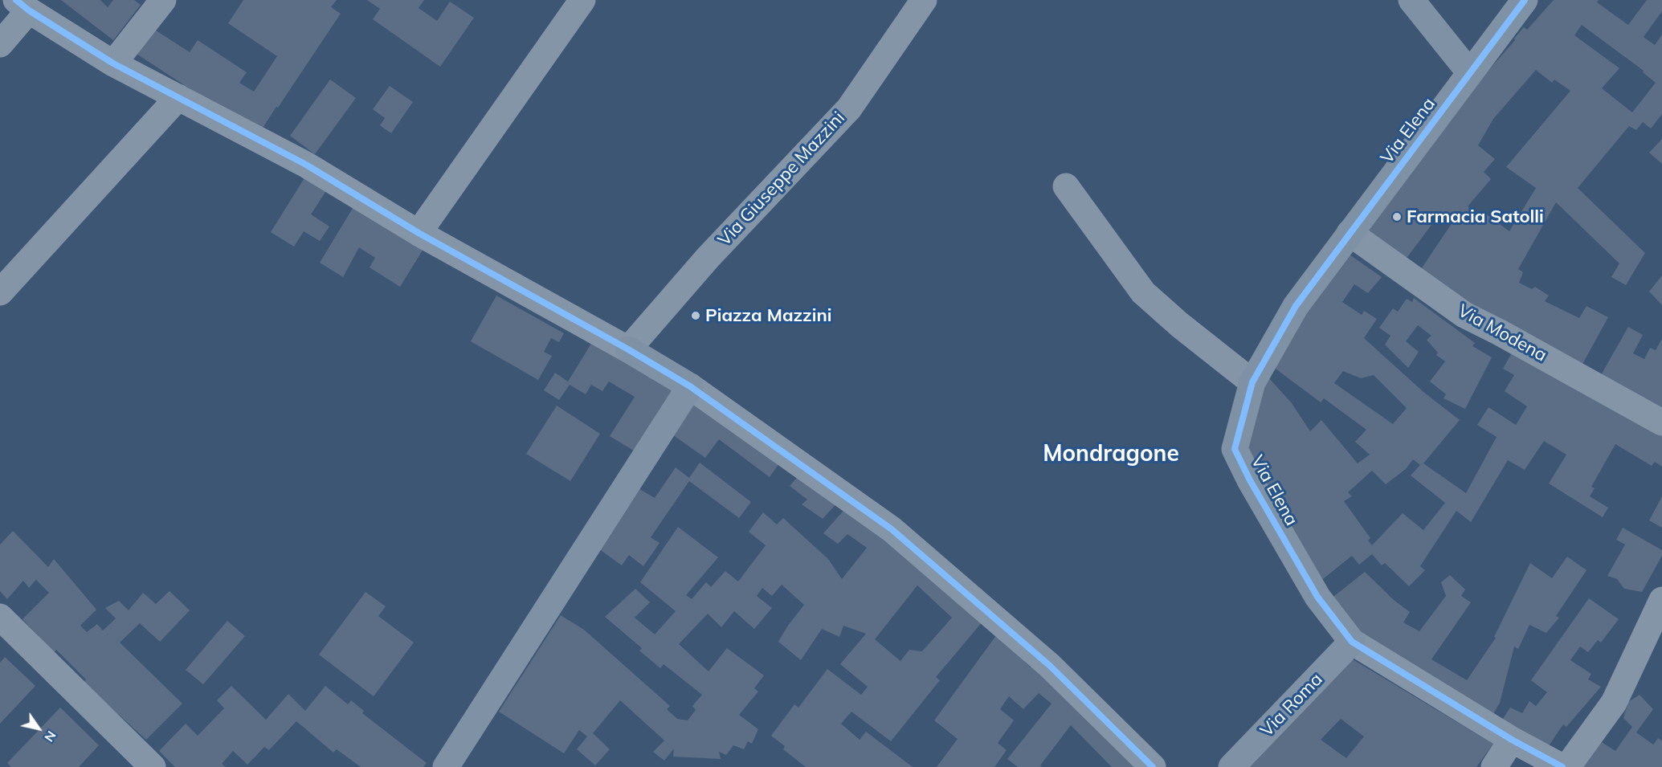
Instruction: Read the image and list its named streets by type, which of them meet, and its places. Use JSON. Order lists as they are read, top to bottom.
{
  "streets": {
    "street": [
      "Via Elena",
      "Via Giuseppe Mazzini",
      "Via Modena",
      "Via Roma"
    ]
  },
  "crossings": [
    ["Via Elena", "Via Modena"],
    ["Via Elena", "Via Roma"]
  ],
  "districts": ["Mondragone"],
  "places": ["Farmacia Satolli", "Piazza Mazzini"],
  "north": "bottom right"
}
